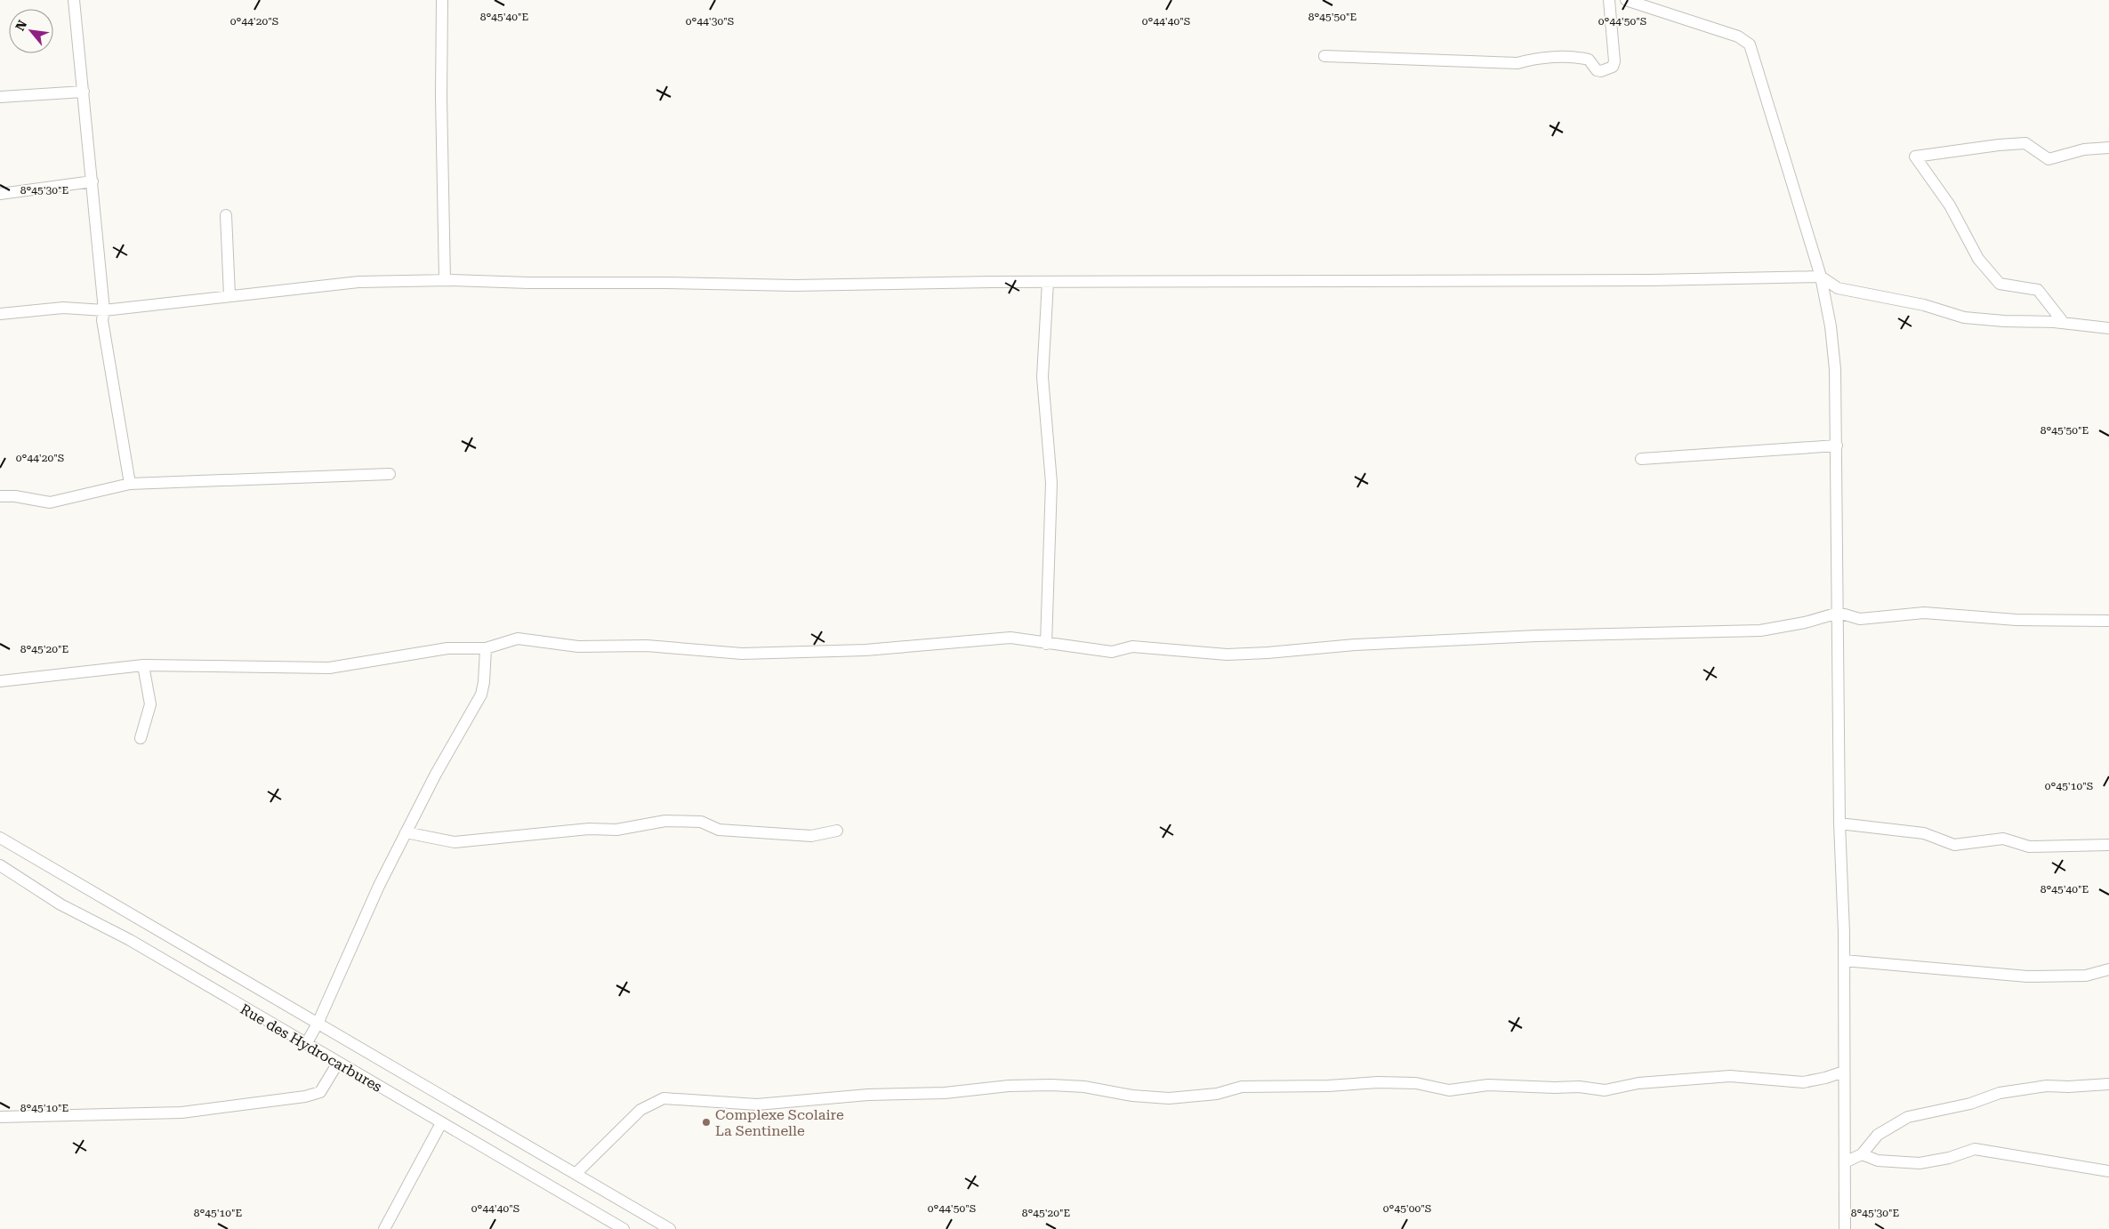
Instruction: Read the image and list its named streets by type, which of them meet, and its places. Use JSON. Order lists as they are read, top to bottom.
{
  "streets": {
    "street": ["Rue des Hydrocarbures"]
  },
  "places": ["Complexe Scolaire La Sentinelle"],
  "north": "top left",
  "coordinates": [
    "8°45'40\"E",
    "8°45'50\"E",
    "0°44'20\"S",
    "0°44'30\"S",
    "0°44'40\"S",
    "0°44'50\"S",
    "8°45'30\"E",
    "8°45'20\"E",
    "0°45'10\"S",
    "8°45'10\"E",
    "0°45'00\"S"
  ]
}
